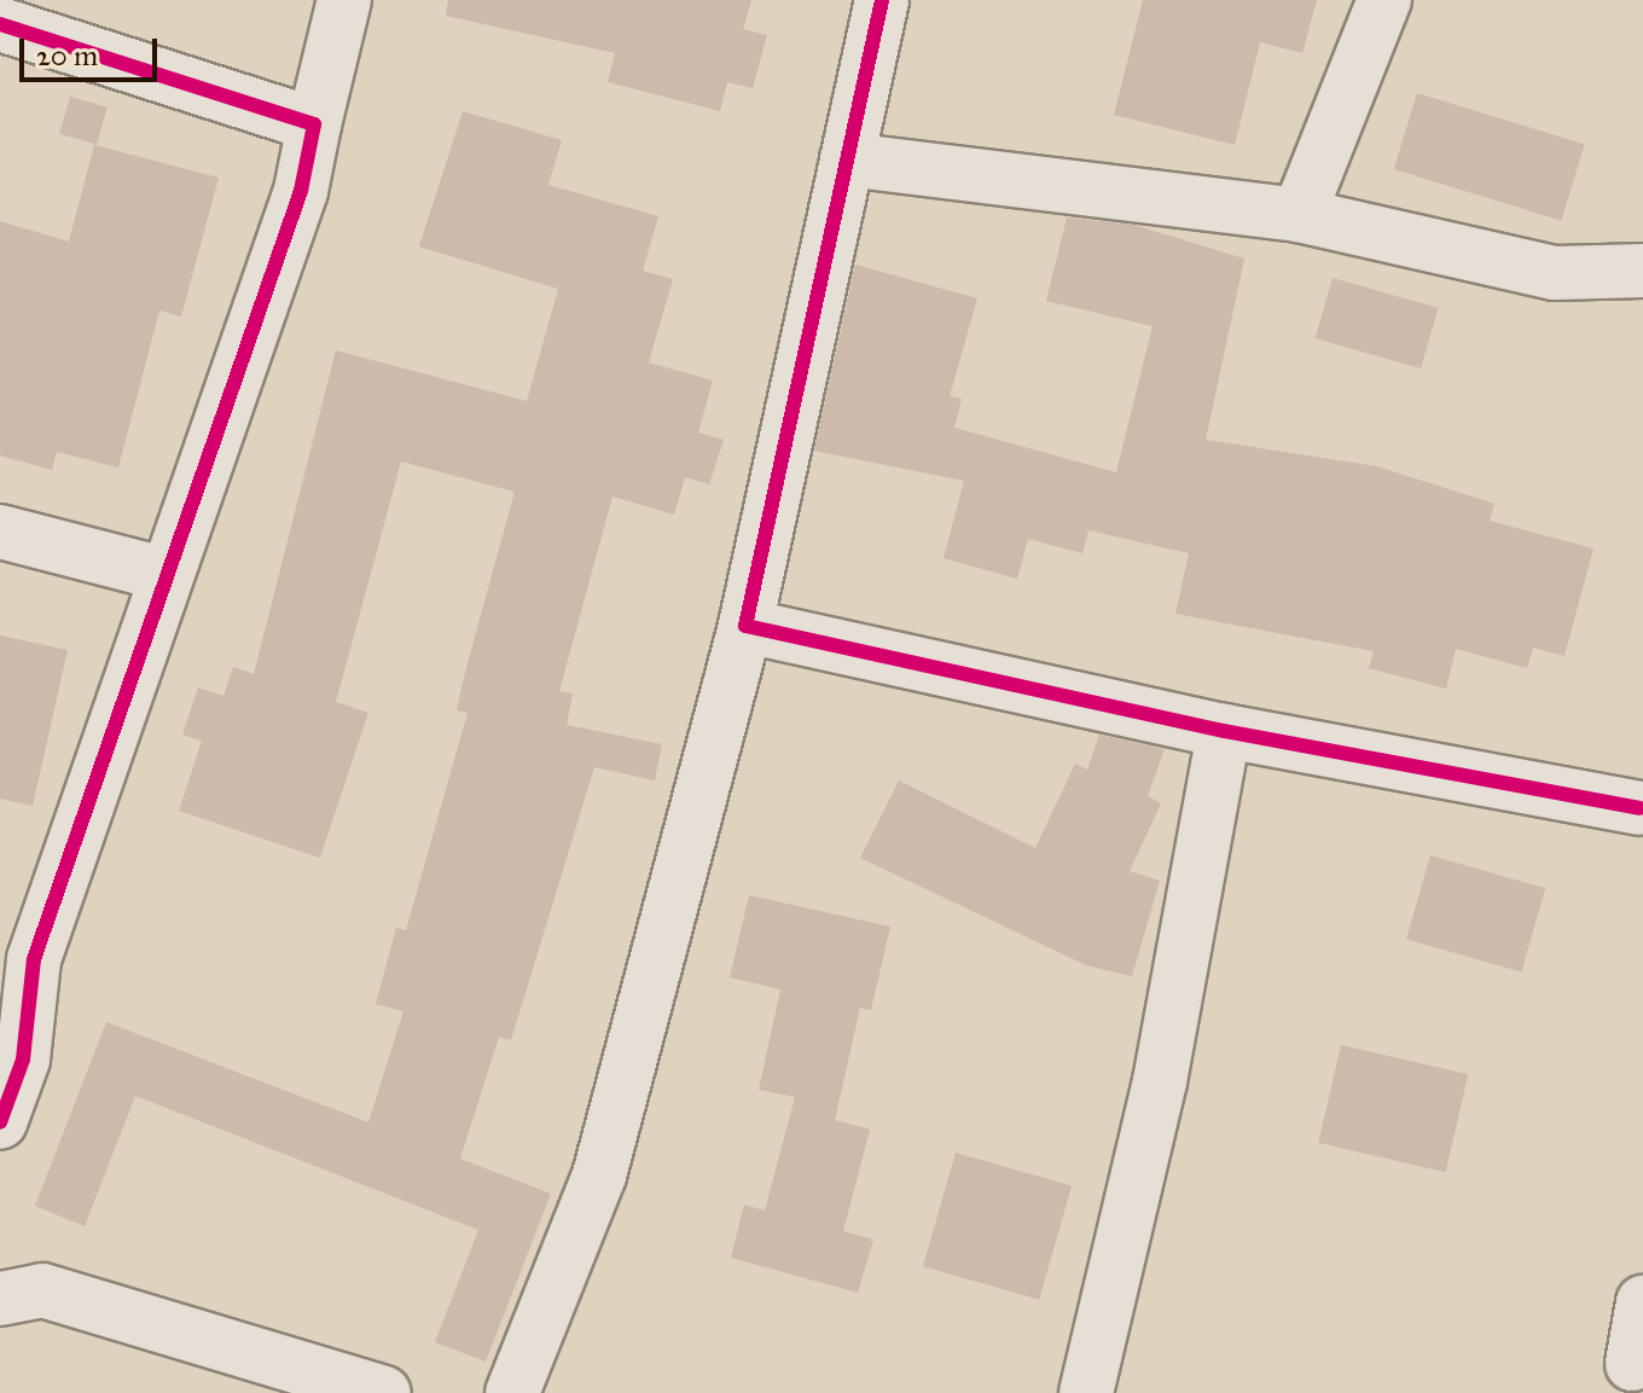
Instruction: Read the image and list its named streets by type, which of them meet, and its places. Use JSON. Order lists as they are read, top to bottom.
{
  "scale_bar": "20 m"
}
